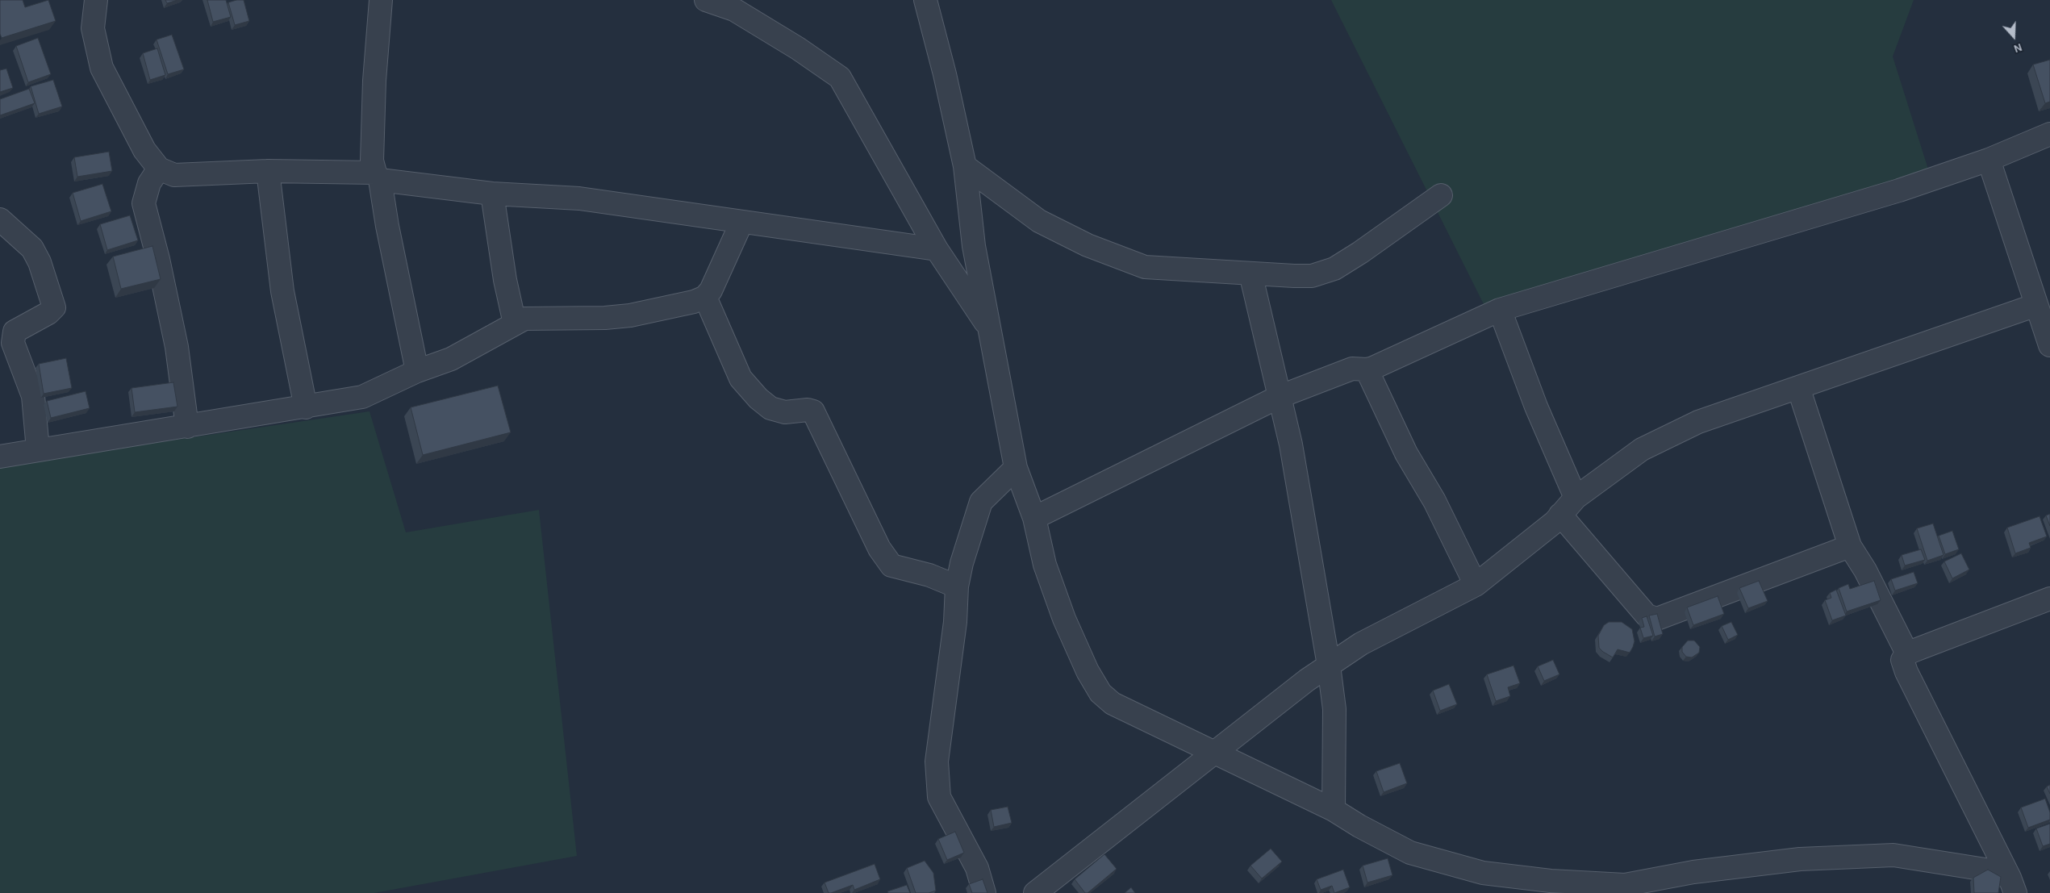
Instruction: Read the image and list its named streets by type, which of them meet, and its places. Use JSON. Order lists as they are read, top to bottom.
{
  "north": "bottom"
}
